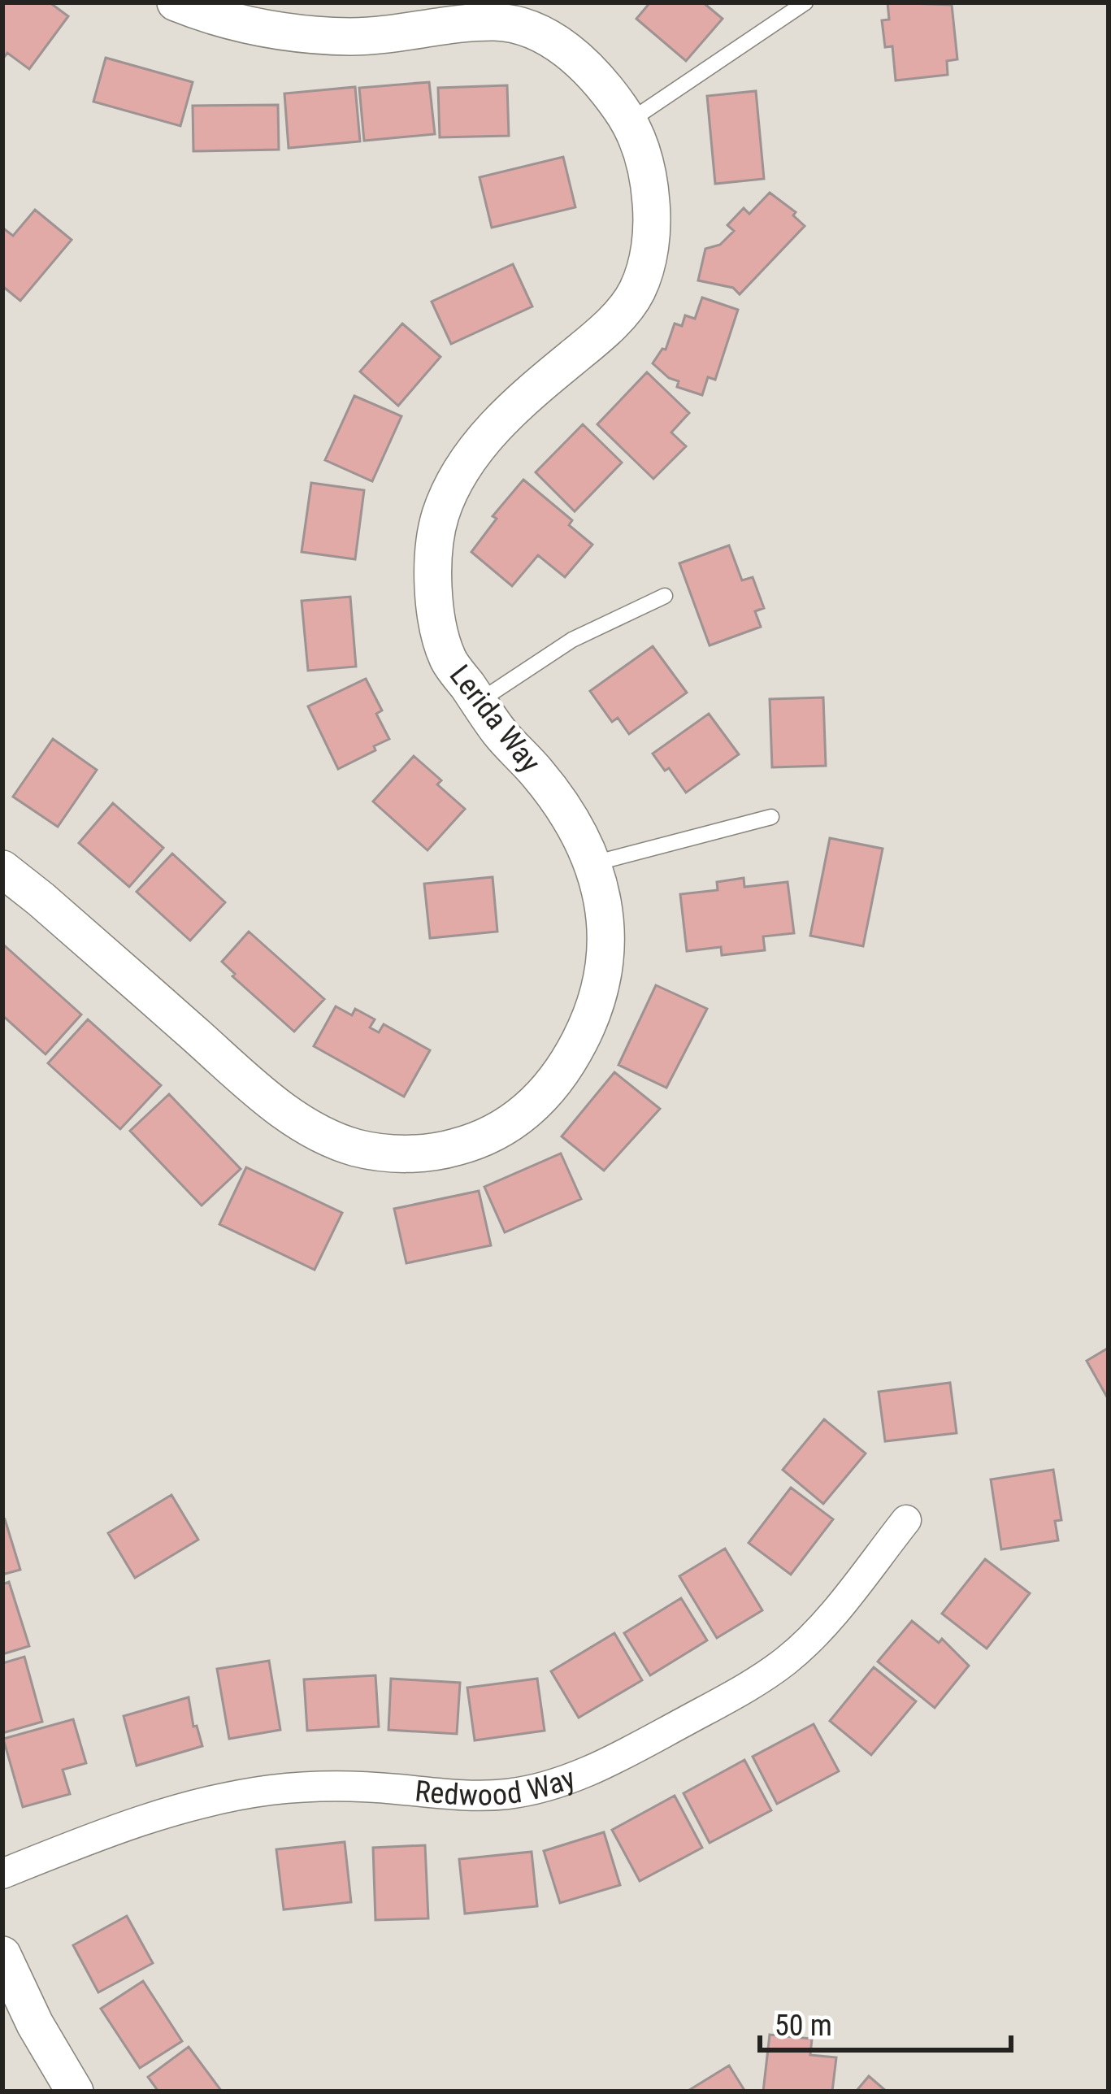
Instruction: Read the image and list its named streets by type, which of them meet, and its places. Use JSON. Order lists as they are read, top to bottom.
{
  "streets": {
    "street": ["Lerida Way", "Redwood Way"]
  },
  "scale_bar": "50 m"
}
